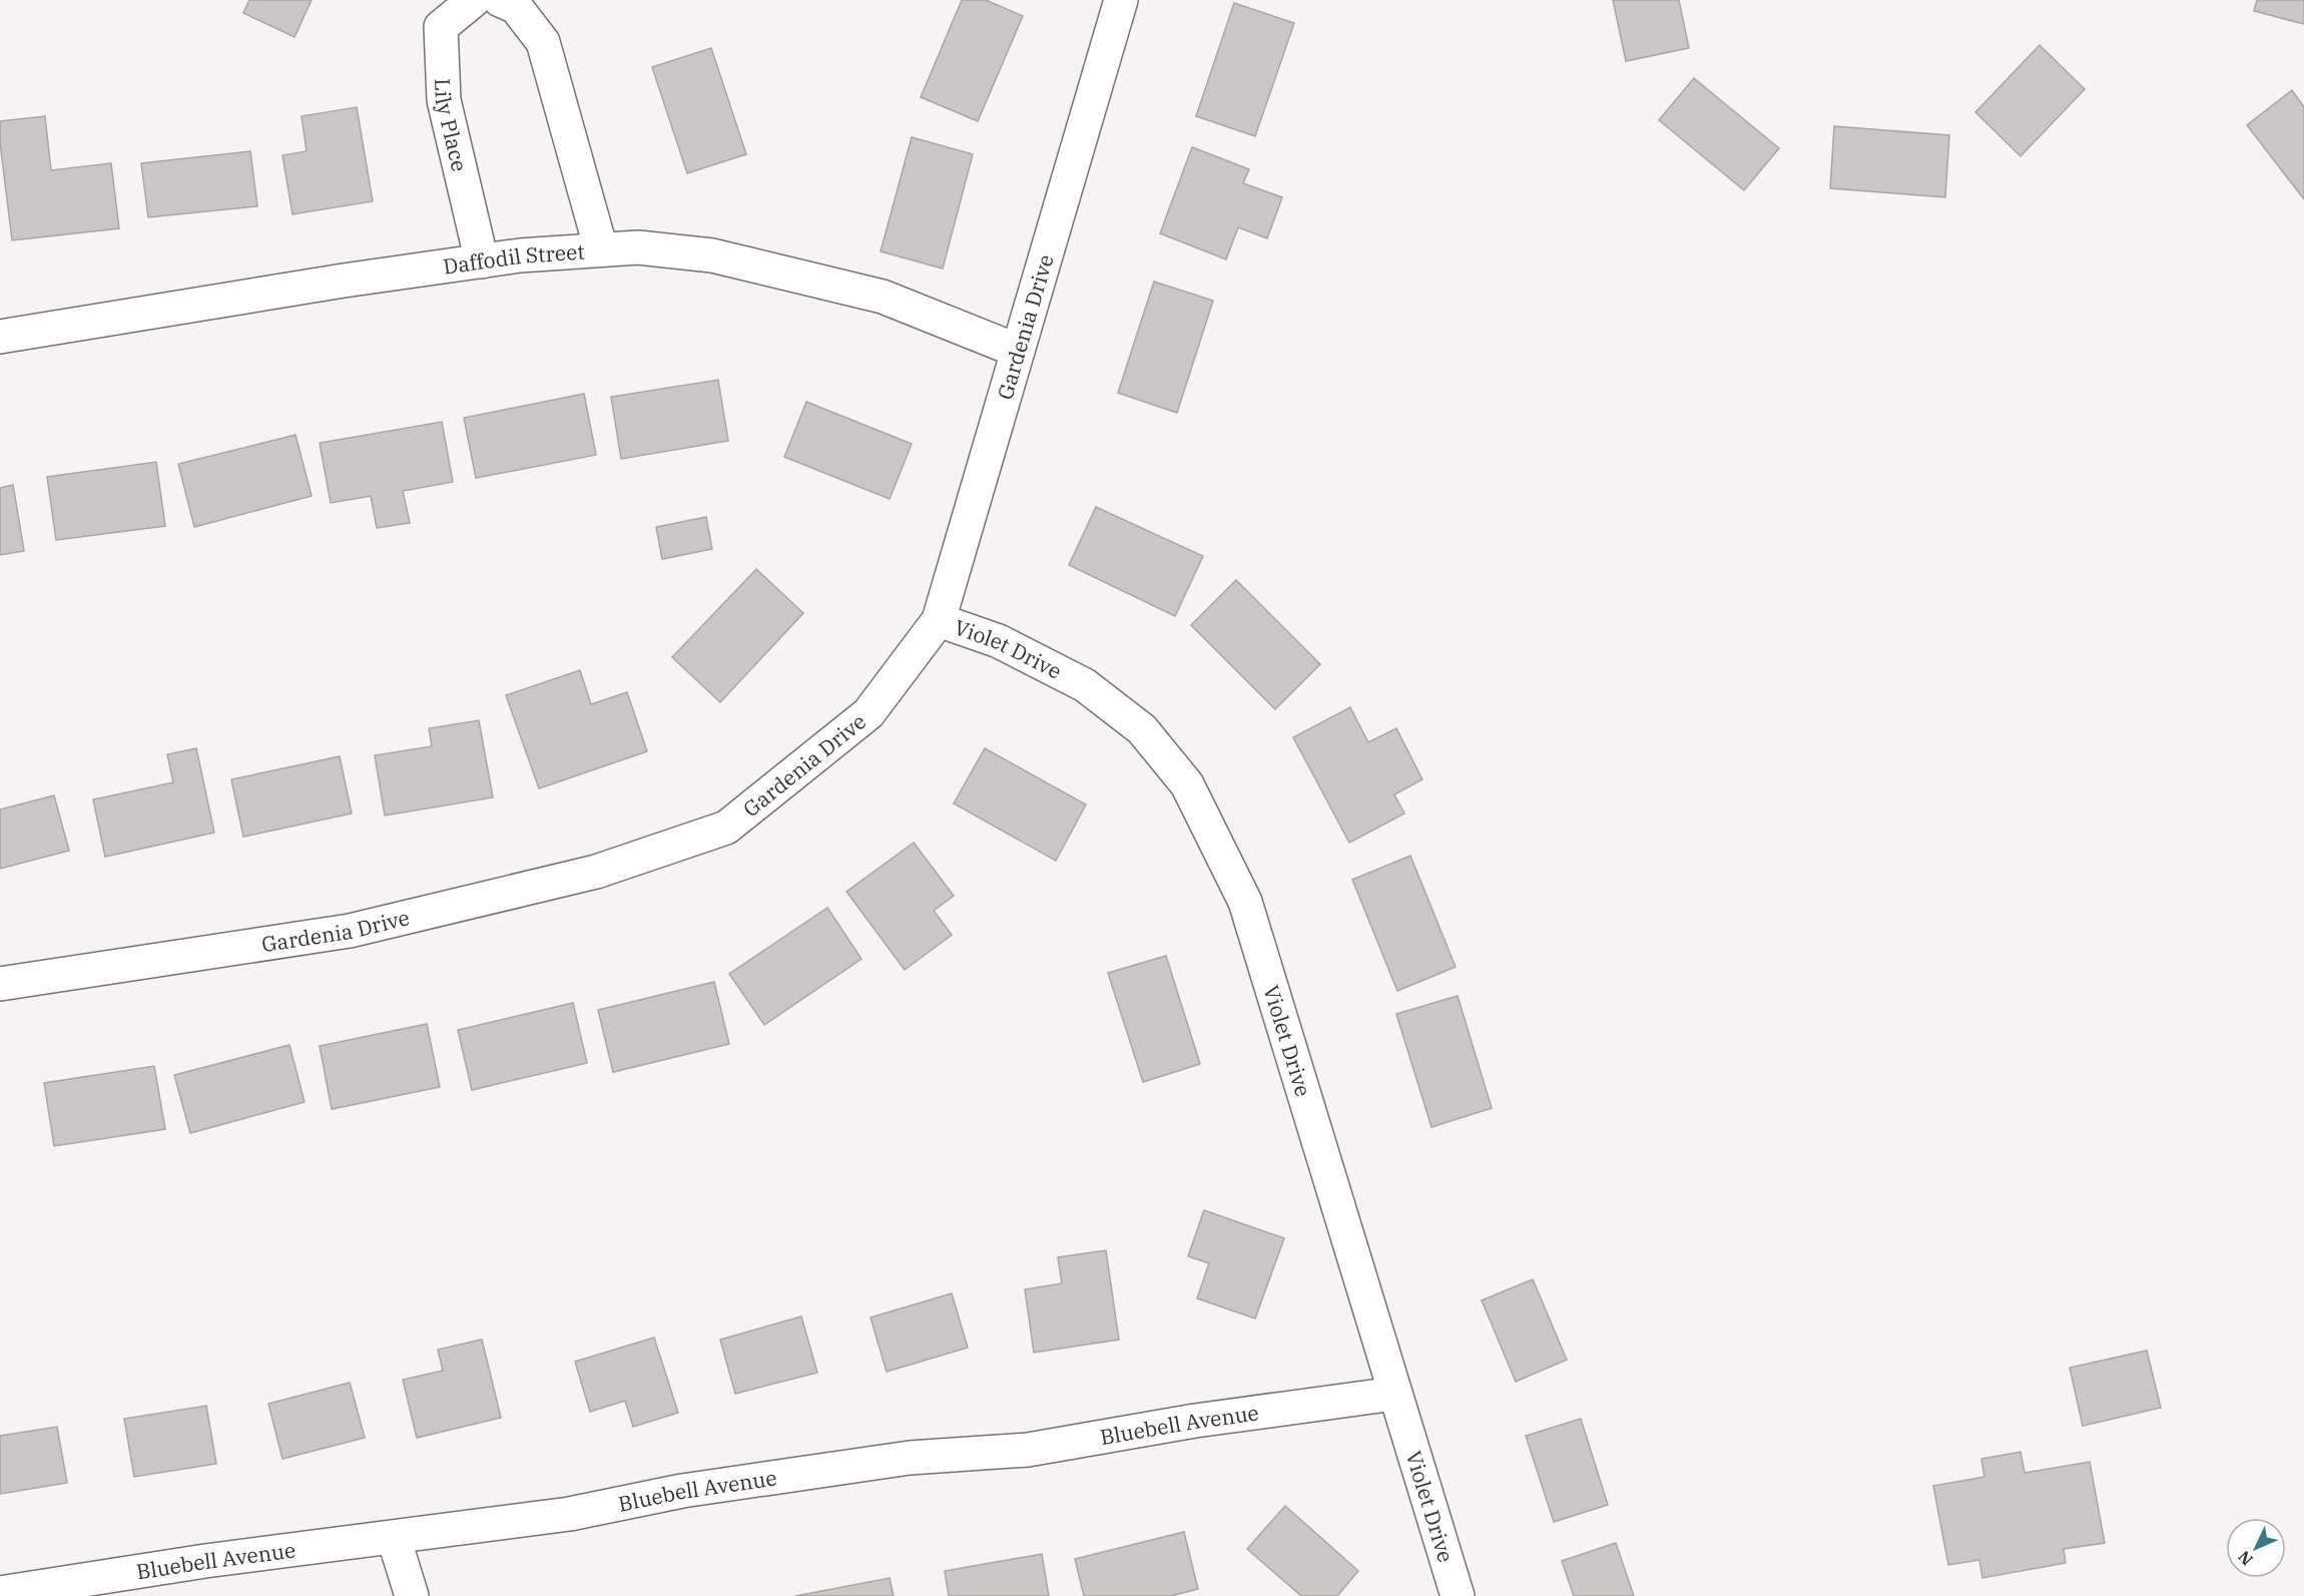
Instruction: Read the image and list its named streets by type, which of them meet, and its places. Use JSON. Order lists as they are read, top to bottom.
{
  "streets": {
    "street": [
      "Lily Place",
      "Daffodil Street",
      "Gardenia Drive",
      "Violet Drive",
      "Bluebell Avenue"
    ]
  },
  "crossings": [
    ["Lily Place", "Daffodil Street"],
    ["Daffodil Street", "Gardenia Drive"],
    ["Gardenia Drive", "Violet Drive"],
    ["Violet Drive", "Bluebell Avenue"]
  ],
  "north": "bottom left"
}
